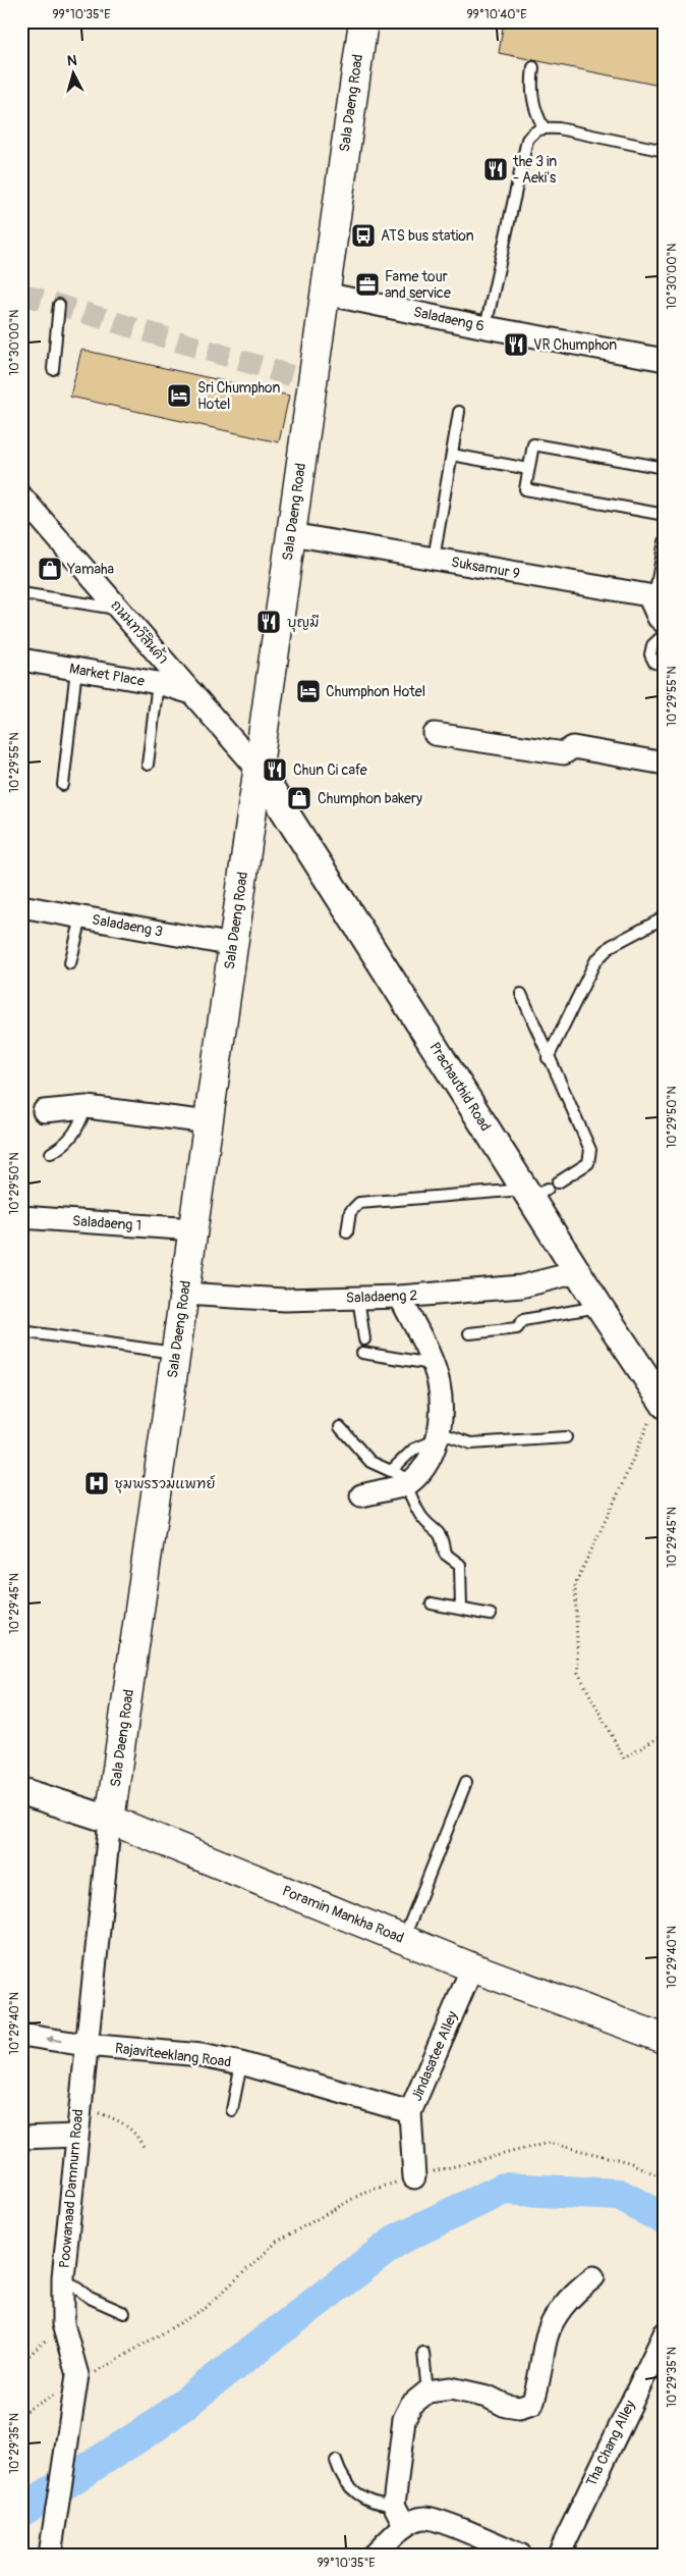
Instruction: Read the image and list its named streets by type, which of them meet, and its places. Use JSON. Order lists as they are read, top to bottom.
{
  "streets": {
    "main road": ["Sala Daeng Road", "Poramin Mankha Road"],
    "street": [
      "Saladaeng 6",
      "Suksamur 9",
      "ถนนทวีสินค้า",
      "Market Place",
      "Saladaeng 3",
      "Prachauthid Road",
      "Saladaeng 1",
      "Saladaeng 2",
      "Rajaviteeklang Road",
      "Jindasatee Alley",
      "Poowanaad Damnurn Road",
      "Tha Chang Alley"
    ]
  },
  "crossings": [
    ["Sala Daeng Road", "Saladaeng 6"],
    ["Sala Daeng Road", "Suksamur 9"],
    ["Sala Daeng Road", "ถนนทวีสินค้า"],
    ["Sala Daeng Road", "Saladaeng 3"],
    ["Sala Daeng Road", "Prachauthid Road"],
    ["Sala Daeng Road", "Saladaeng 1"],
    ["Sala Daeng Road", "Saladaeng 2"],
    ["Sala Daeng Road", "Poramin Mankha Road"],
    ["Sala Daeng Road", "Poowanaad Damnurn Road"],
    ["ถนนทวีสินค้า", "Market Place"],
    ["ถนนทวีสินค้า", "Prachauthid Road"],
    ["Prachauthid Road", "Saladaeng 2"],
    ["Poramin Mankha Road", "Jindasatee Alley"],
    ["Poramin Mankha Road", "Poowanaad Damnurn Road"],
    ["Rajaviteeklang Road", "Jindasatee Alley"],
    ["Rajaviteeklang Road", "Poowanaad Damnurn Road"]
  ],
  "places": {
    "restaurant": [
      "the 3 in - Aeki's",
      "VR Chumphon",
      "บุญมี",
      "Chun Ci cafe"
    ],
    "bus stop": ["ATS bus station"],
    "office": ["Fame tour and service"],
    "hotel": ["Sri Chumphon Hotel", "Chumphon Hotel"],
    "shop": ["Yamaha", "Chumphon bakery"],
    "hospital": ["ชุมพรรวมแพทย์"]
  },
  "north": "top",
  "coordinates": [
    "99°10'35\"E",
    "99°10'40\"E",
    "10°30'00\"N",
    "10°29'55\"N",
    "10°29'50\"N",
    "10°29'45\"N",
    "10°29'40\"N",
    "10°29'35\"N"
  ]
}
